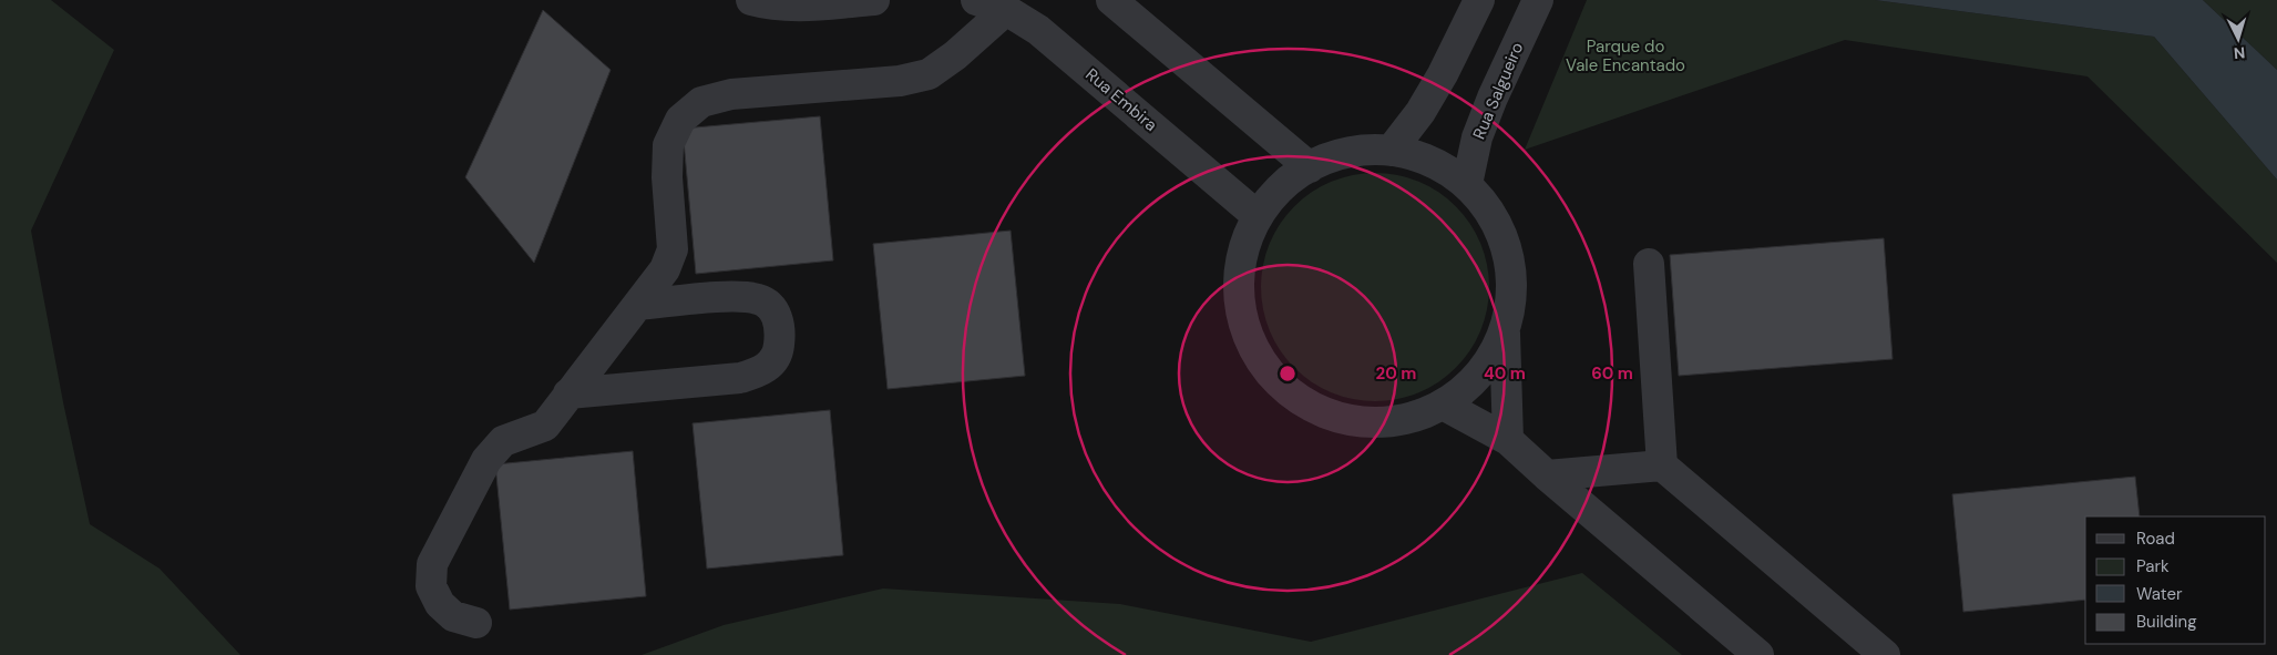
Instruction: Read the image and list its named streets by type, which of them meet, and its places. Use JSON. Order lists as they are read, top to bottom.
{
  "streets": {
    "street": ["Rua Salgueiro", "Rua Embira"]
  },
  "parks": ["Parque do Vale Encantado"],
  "legend": [
    "Road",
    "Park",
    "Water",
    "Building"
  ],
  "north": "bottom",
  "rings": ["20 m", "40 m", "60 m"]
}
